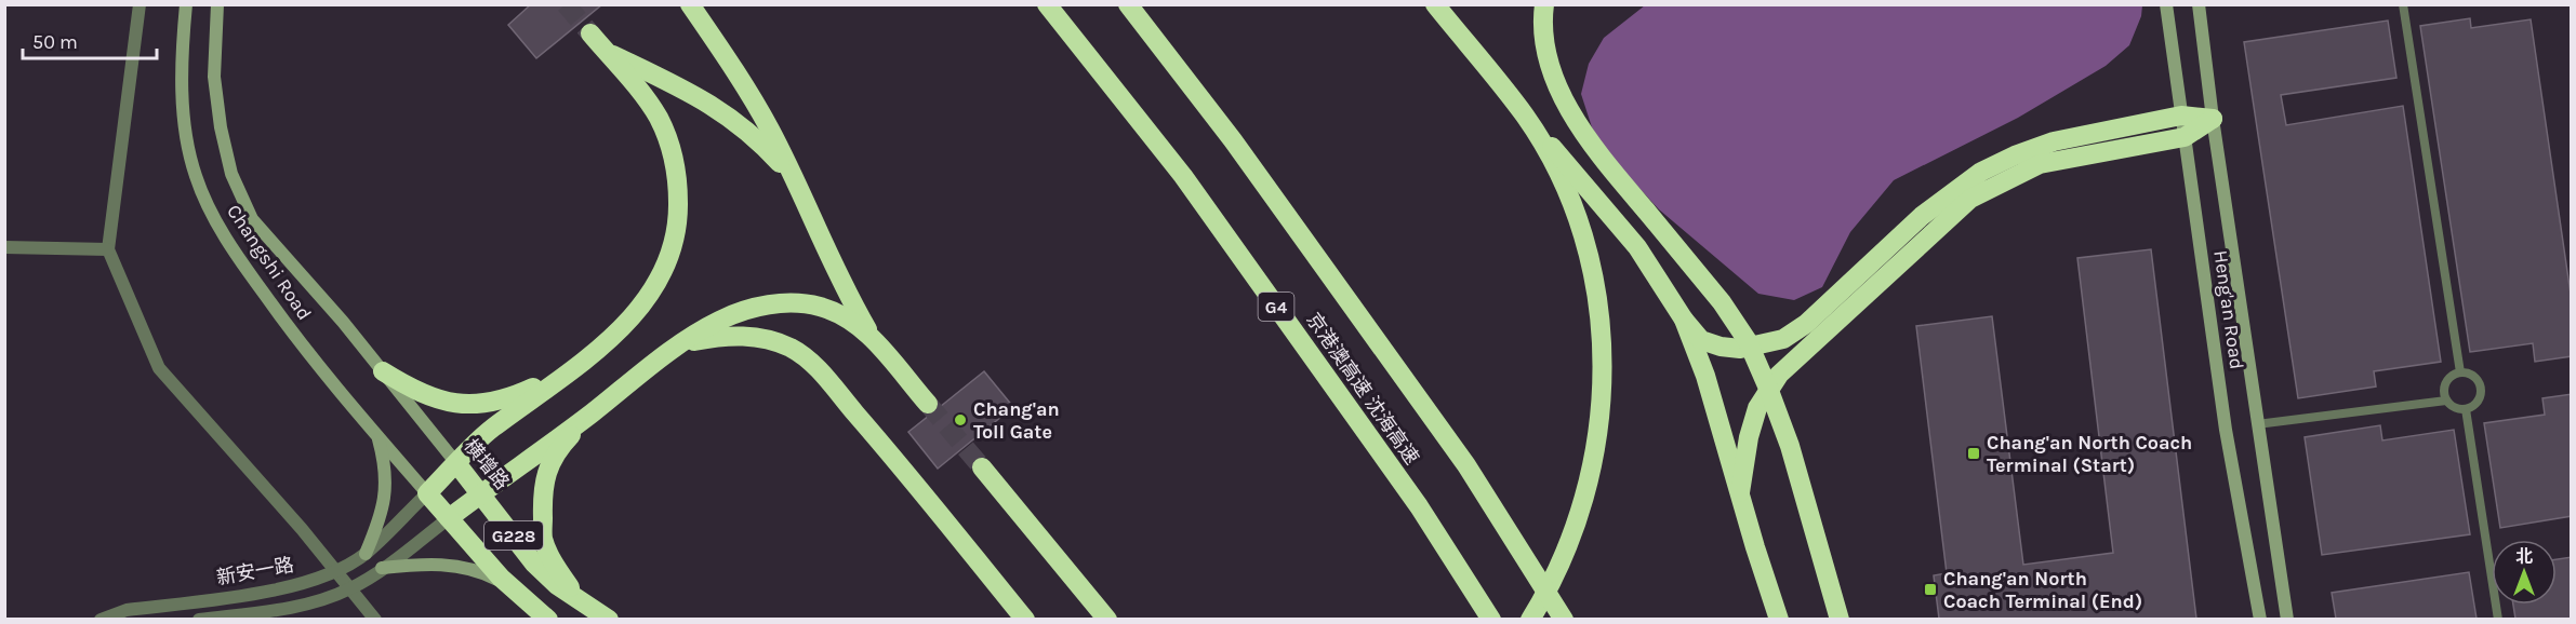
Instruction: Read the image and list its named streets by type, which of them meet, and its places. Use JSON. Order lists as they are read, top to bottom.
{
  "streets": {
    "highway": [
      "G4",
      "京港澳高速 沈海高速",
      "横增路",
      "G228"
    ],
    "main road": ["Changshi Road", "Heng'an Road"],
    "street": ["新安一路"]
  },
  "crossings": [
    ["Changshi Road", "横增路"],
    ["Changshi Road", "G228"],
    ["G228", "新安一路"]
  ],
  "places": {
    "other": ["Chang'an Toll Gate"],
    "transit": ["Chang'an North Coach Terminal (Start)", "Chang'an North Coach Terminal (End)"]
  },
  "scale_bar": "50 m",
  "north": "top"
}
